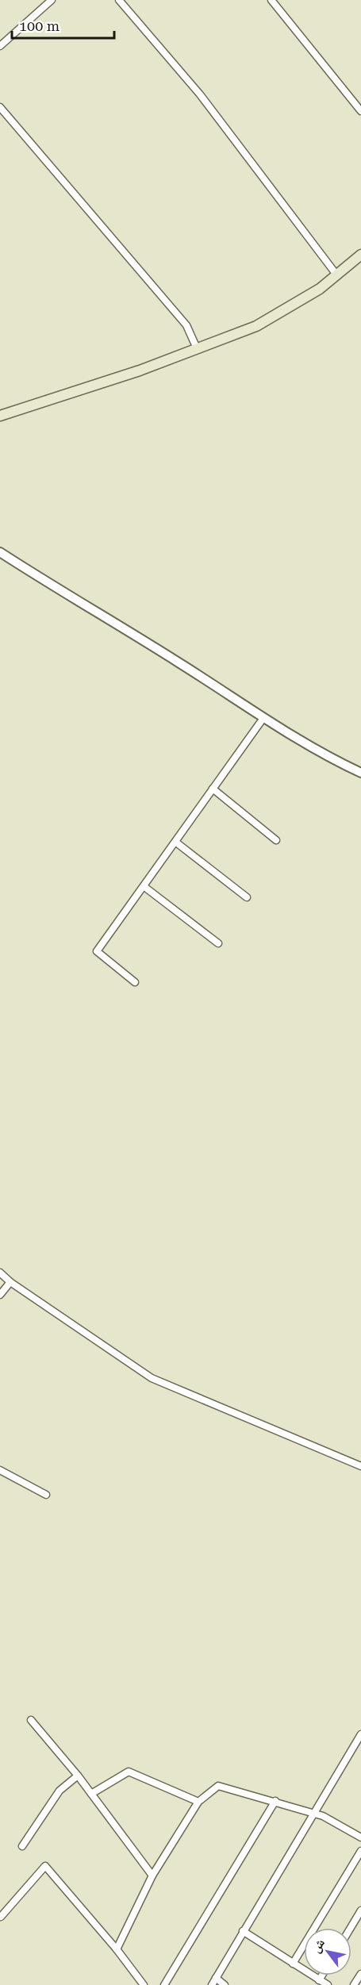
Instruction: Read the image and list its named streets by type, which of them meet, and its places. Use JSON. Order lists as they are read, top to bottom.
{
  "scale_bar": "100 m",
  "north": "top left"
}
